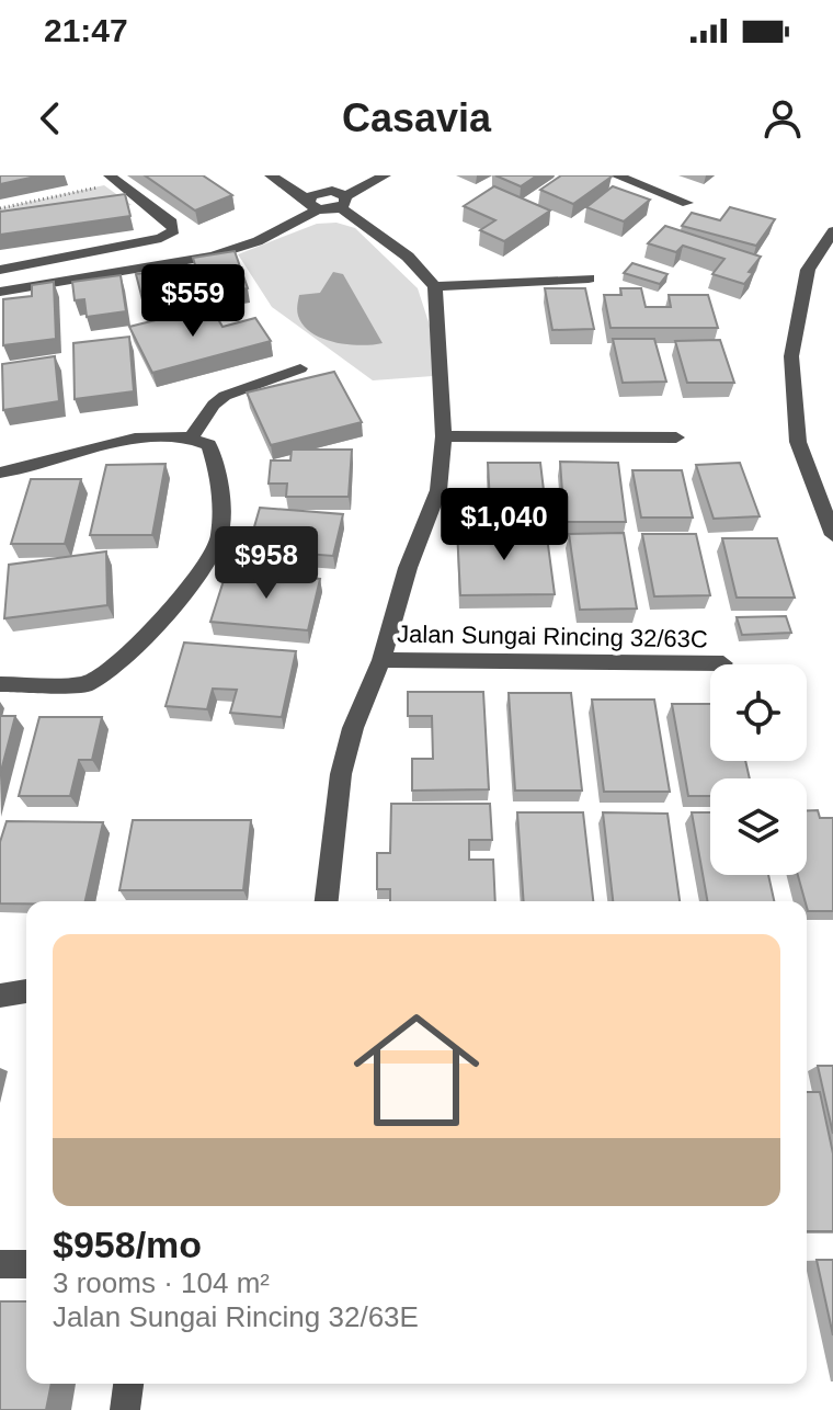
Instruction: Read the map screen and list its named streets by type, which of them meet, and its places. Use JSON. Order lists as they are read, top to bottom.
{
  "streets": {
    "street": ["Jalan Sungai Rincing 32/63C"]
  },
  "page": {
    "status": "21:47",
    "header": "Casavia",
    "price": ["$559", "$1,040", "$958"],
    "list": [
      {
        "name": "$958/mo",
        "note": "3 rooms · 104 m² · Jalan Sungai Rincing 32/63E"
      }
    ]
  }
}
